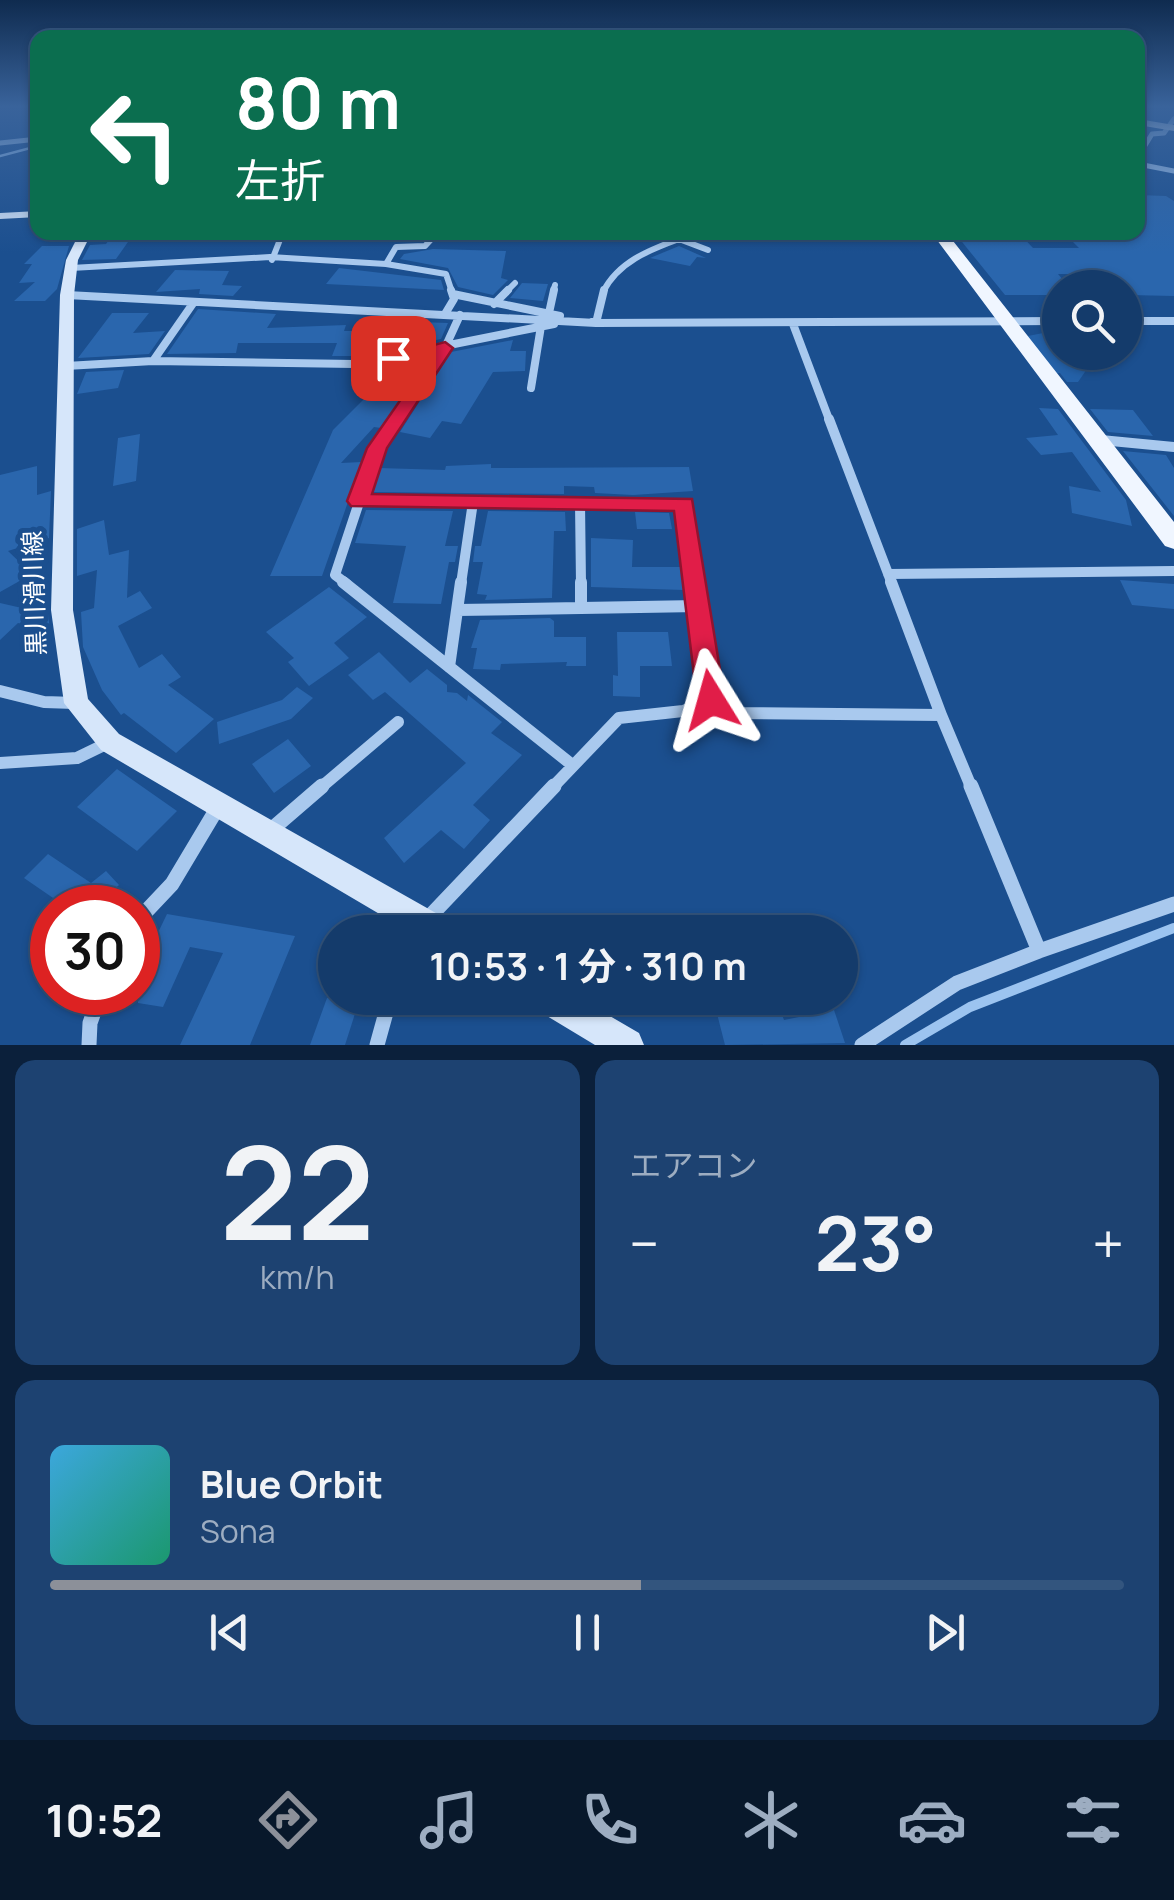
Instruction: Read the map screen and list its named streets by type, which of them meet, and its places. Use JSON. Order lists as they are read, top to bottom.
{
  "streets": {
    "main road": ["黒川滑川線"]
  },
  "page": {
    "turn": ["80 m", "左折"],
    "limit": "30",
    "trip": "10:53 · 1 分 · 310 m",
    "tile": [
      ["22", "km/h"],
      "エアコン"
    ],
    "heat": ["−", "23°", "+"],
    "song": ["Blue Orbit", "Sona"],
    "tabs": "10:52"
  }
}
